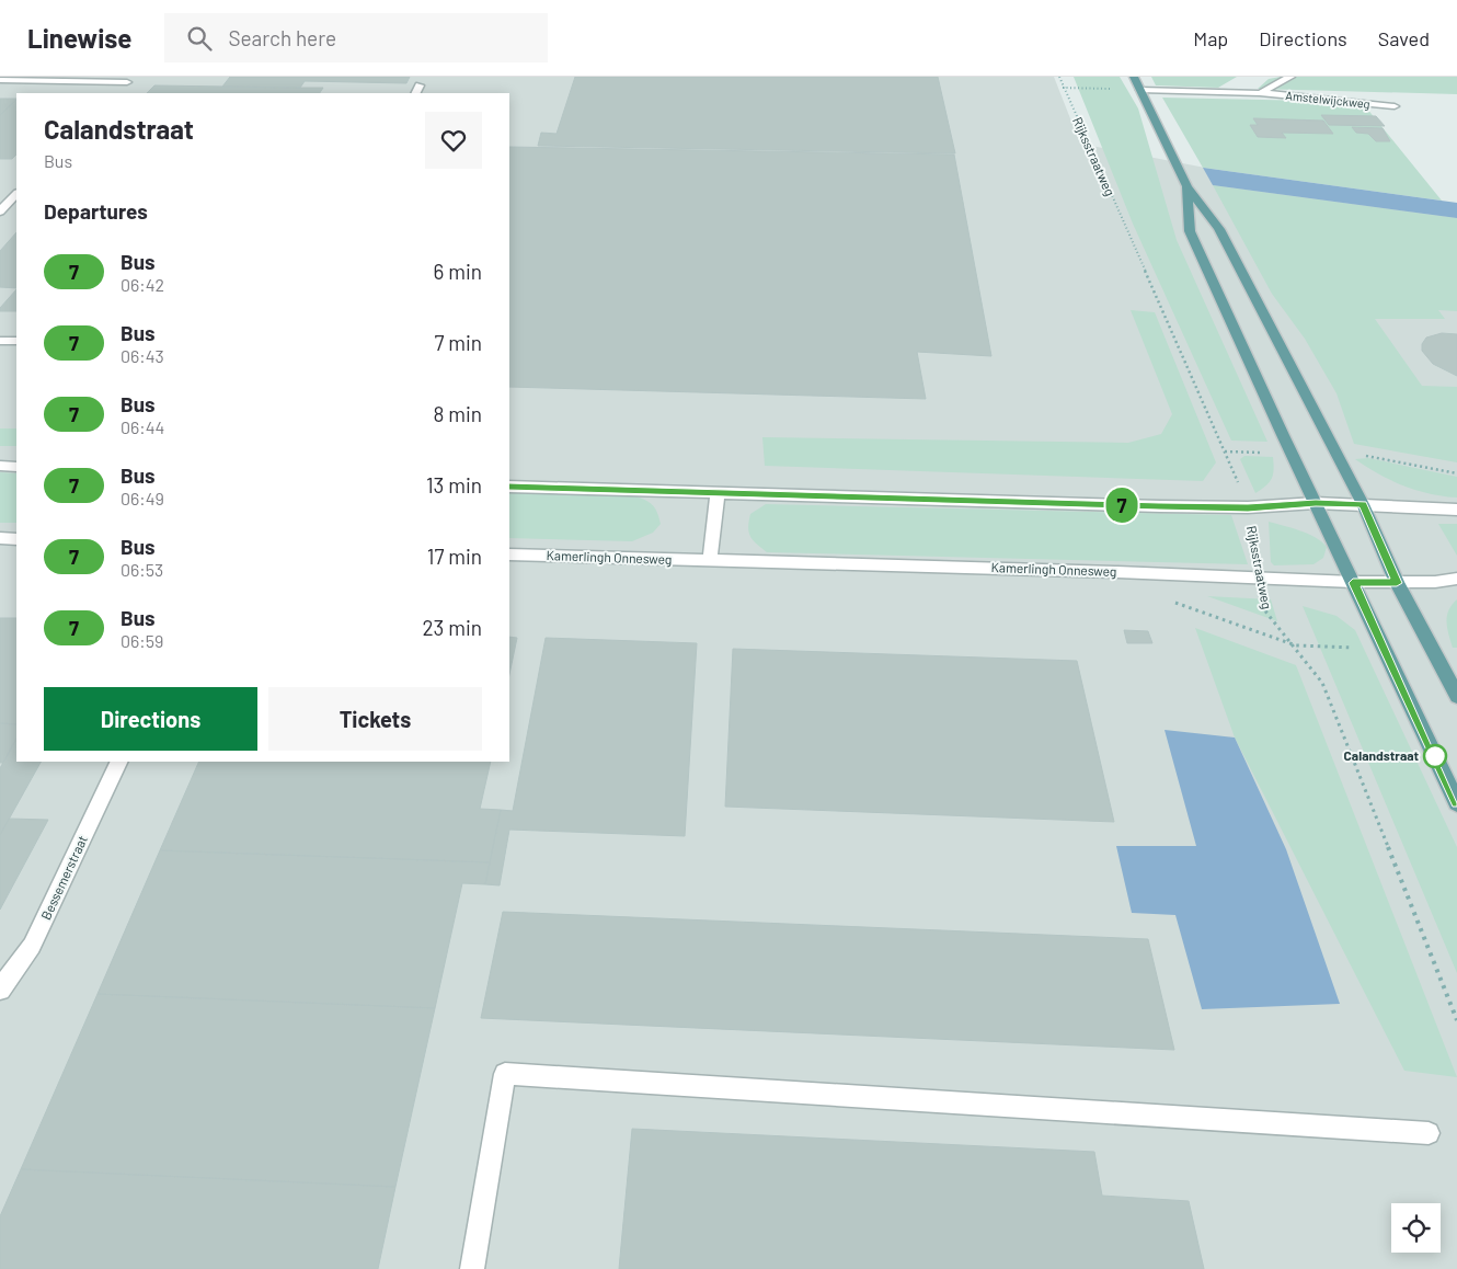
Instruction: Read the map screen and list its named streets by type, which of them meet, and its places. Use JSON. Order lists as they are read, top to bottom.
{
  "streets": {
    "street": ["Amstelwijckweg", "Kamerlingh Onnesweg", "Bessemerstraat"],
    "path": ["Rijksstraatweg"]
  },
  "crossings": [
    ["Rijksstraatweg", "Kamerlingh Onnesweg"]
  ],
  "places": ["Calandstraat"],
  "lines": ["bus line 7"],
  "page": {
    "header": "Linewise",
    "search": "Search here",
    "nav": ["Map", "Directions", "Saved"],
    "on_map": "7",
    "heading": [
      ["Calandstraat", "Bus"],
      "Departures"
    ],
    "list": [
      {
        "mark": "7",
        "name": "Bus",
        "note": "06:42",
        "value": "6 min"
      },
      {
        "mark": "7",
        "name": "Bus",
        "note": "06:43",
        "value": "7 min"
      },
      {
        "mark": "7",
        "name": "Bus",
        "note": "06:44",
        "value": "8 min"
      },
      {
        "mark": "7",
        "name": "Bus",
        "note": "06:49",
        "value": "13 min"
      },
      {
        "mark": "7",
        "name": "Bus",
        "note": "06:53",
        "value": "17 min"
      },
      {
        "mark": "7",
        "name": "Bus",
        "note": "06:59",
        "value": "23 min"
      }
    ],
    "buttons": ["Directions", "Tickets"]
  }
}
